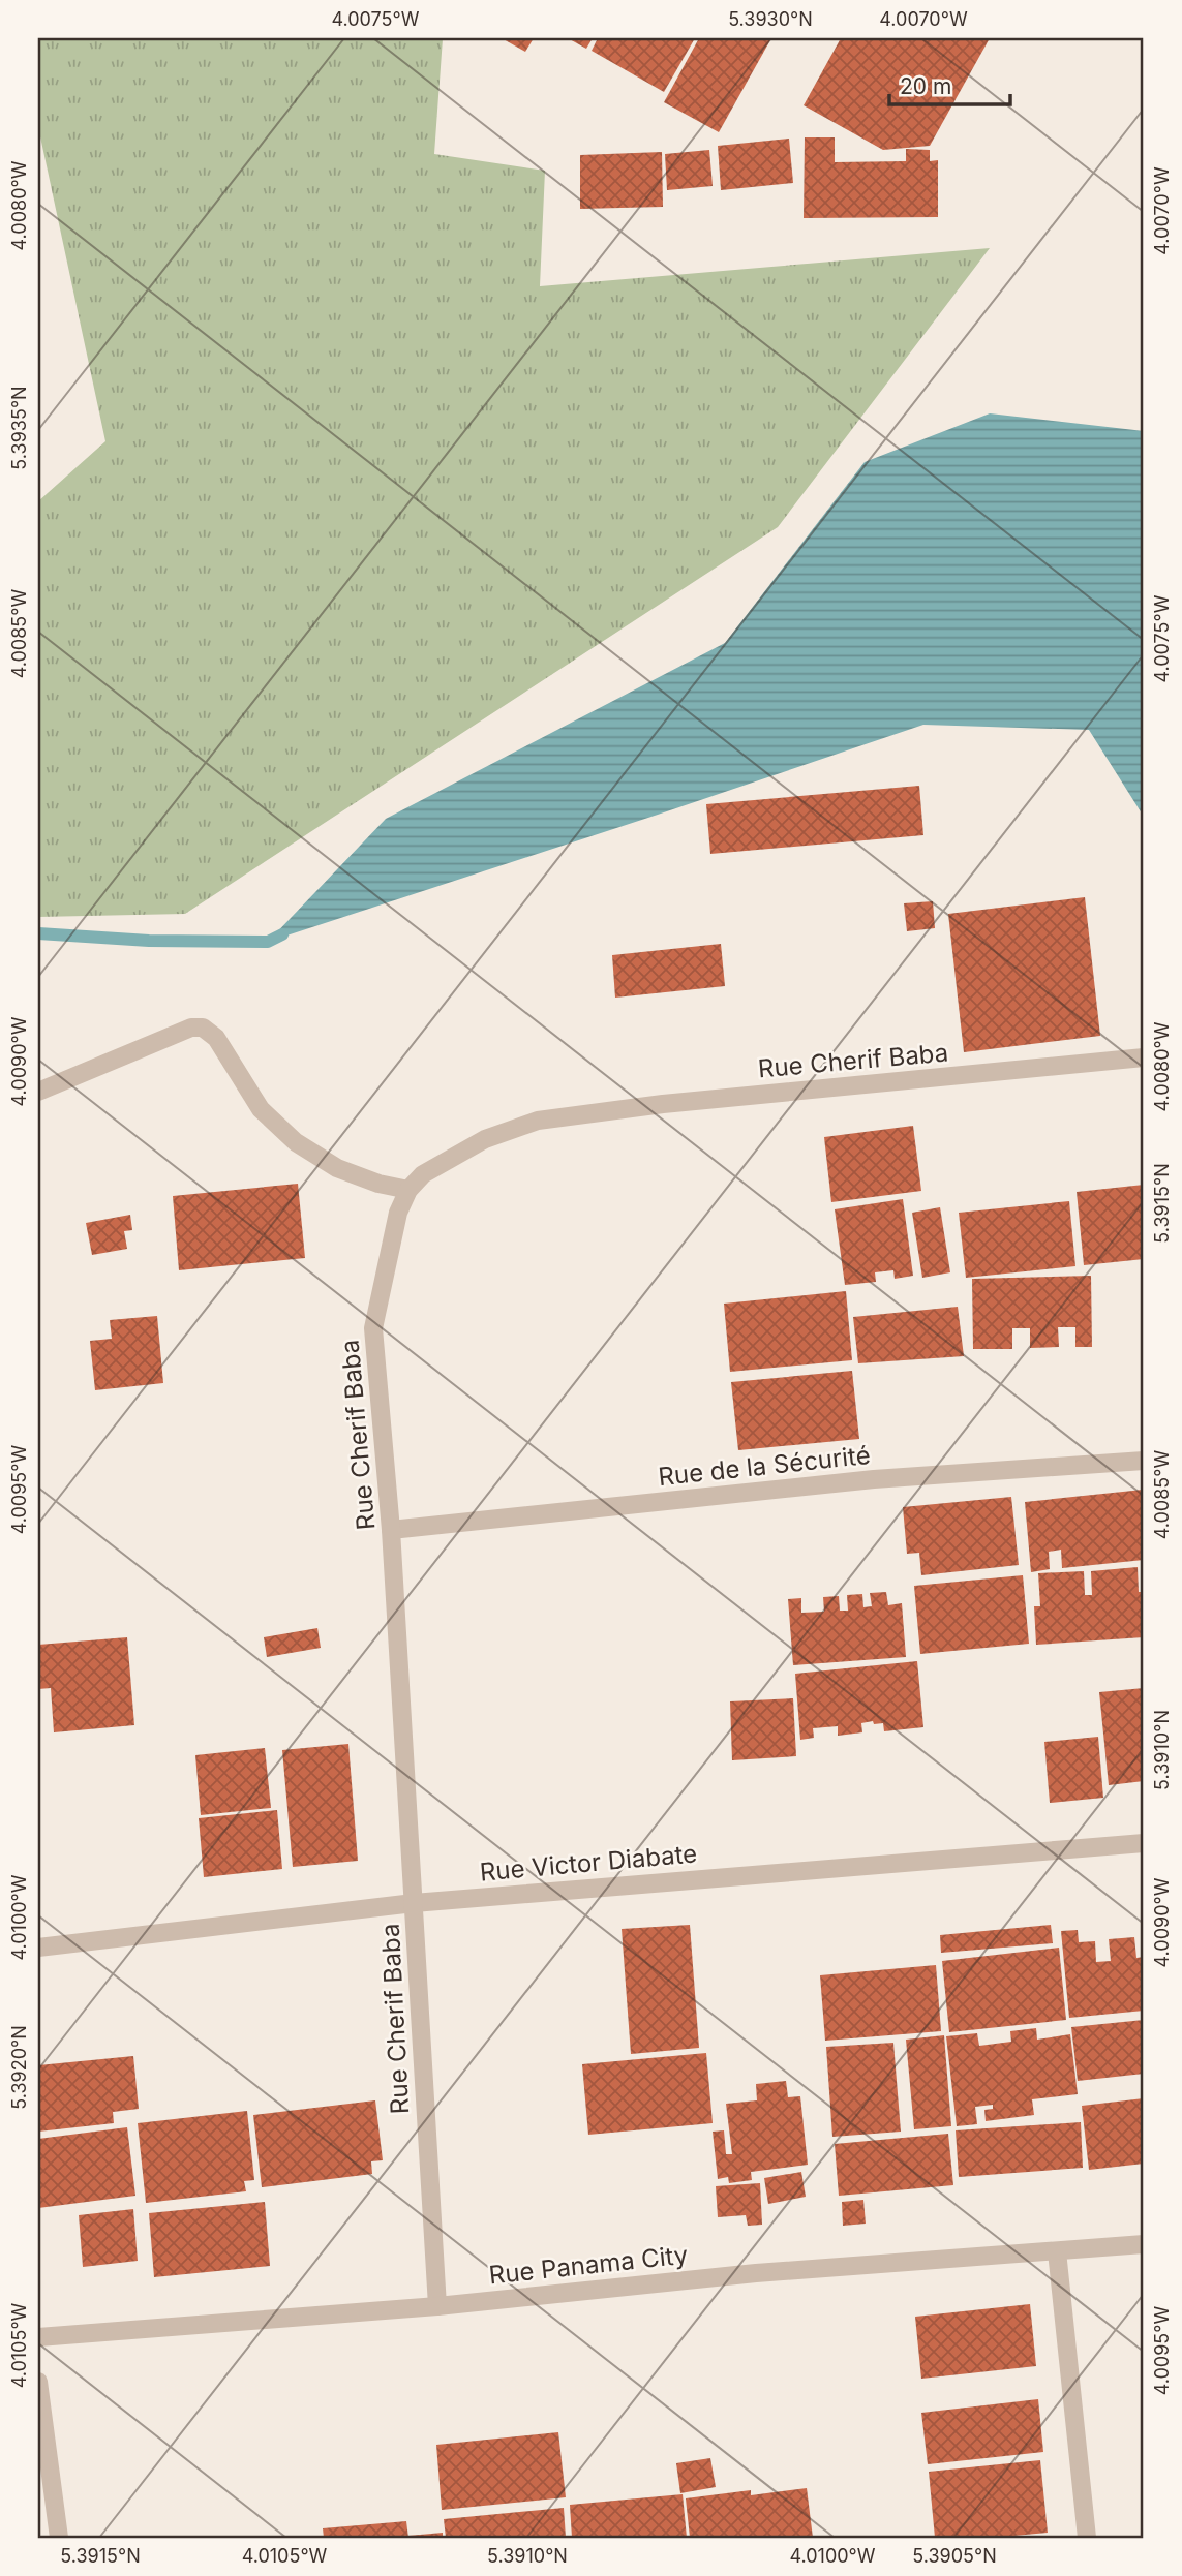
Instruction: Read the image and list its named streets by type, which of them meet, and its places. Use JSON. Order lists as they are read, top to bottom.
{
  "streets": {
    "street": [
      "Rue Cherif Baba",
      "Rue de la Sécurité",
      "Rue Victor Diabate",
      "Rue Panama City"
    ]
  },
  "crossings": [
    ["Rue Cherif Baba", "Rue de la Sécurité"],
    ["Rue Cherif Baba", "Rue Victor Diabate"],
    ["Rue Cherif Baba", "Rue Panama City"]
  ],
  "scale_bar": "20 m",
  "coordinates": [
    "4.0075°W",
    "5.3930°N",
    "4.0070°W",
    "4.0080°W",
    "5.3935°N",
    "4.0085°W",
    "4.0090°W",
    "5.3915°N",
    "4.0095°W",
    "5.3910°N",
    "4.0100°W",
    "5.3920°N",
    "4.0105°W",
    "5.3905°N"
  ]
}
